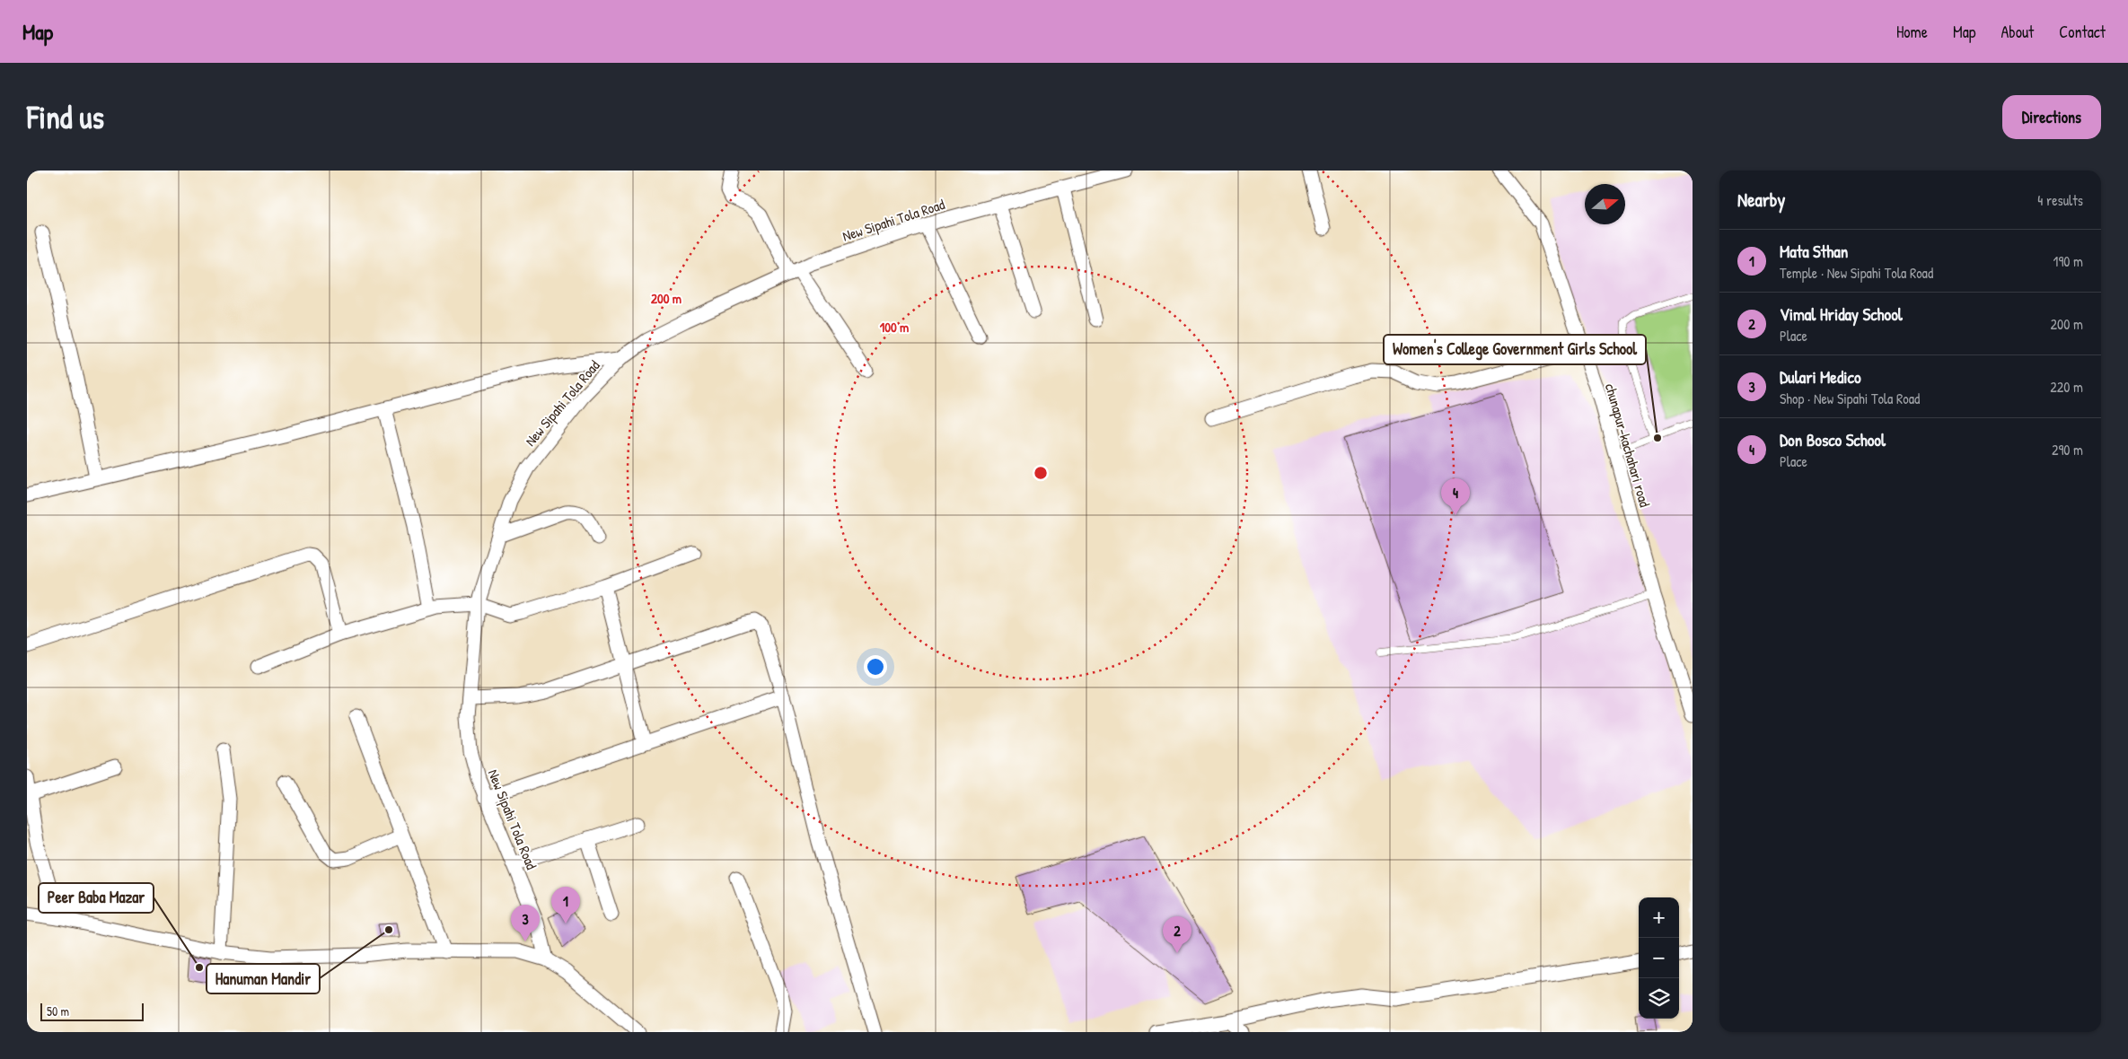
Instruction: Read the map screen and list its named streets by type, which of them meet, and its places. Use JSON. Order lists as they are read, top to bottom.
{
  "streets": {
    "street": ["New Sipahi Tola Road", "chunapur-kachahari road"]
  },
  "places": ["Women's College Government Girls School", "Hanuman Mandir", "Peer Baba Mazar"],
  "scale_bar": "50 m",
  "north": "right",
  "page": {
    "header": "Map",
    "nav": [
      "Home",
      "Map",
      "About",
      "Contact"
    ],
    "buttons": "Directions",
    "title": "Find us",
    "heading": ["Nearby", "4 results"],
    "list": [
      {
        "mark": "1",
        "name": "Mata Sthan",
        "note": "Temple · New Sipahi Tola Road",
        "value": "190 m"
      },
      {
        "mark": "2",
        "name": "Vimal Hriday School",
        "note": "Place",
        "value": "200 m"
      },
      {
        "mark": "3",
        "name": "Dulari Medico",
        "note": "Shop · New Sipahi Tola Road",
        "value": "220 m"
      },
      {
        "mark": "4",
        "name": "Don Bosco School",
        "note": "Place",
        "value": "290 m"
      }
    ],
    "pins": [
      "4",
      "1",
      "3",
      "2"
    ],
    "map_buttons": ["+", "−"],
    "scale": "50 m"
  },
  "rings": ["200 m", "100 m"]
}
